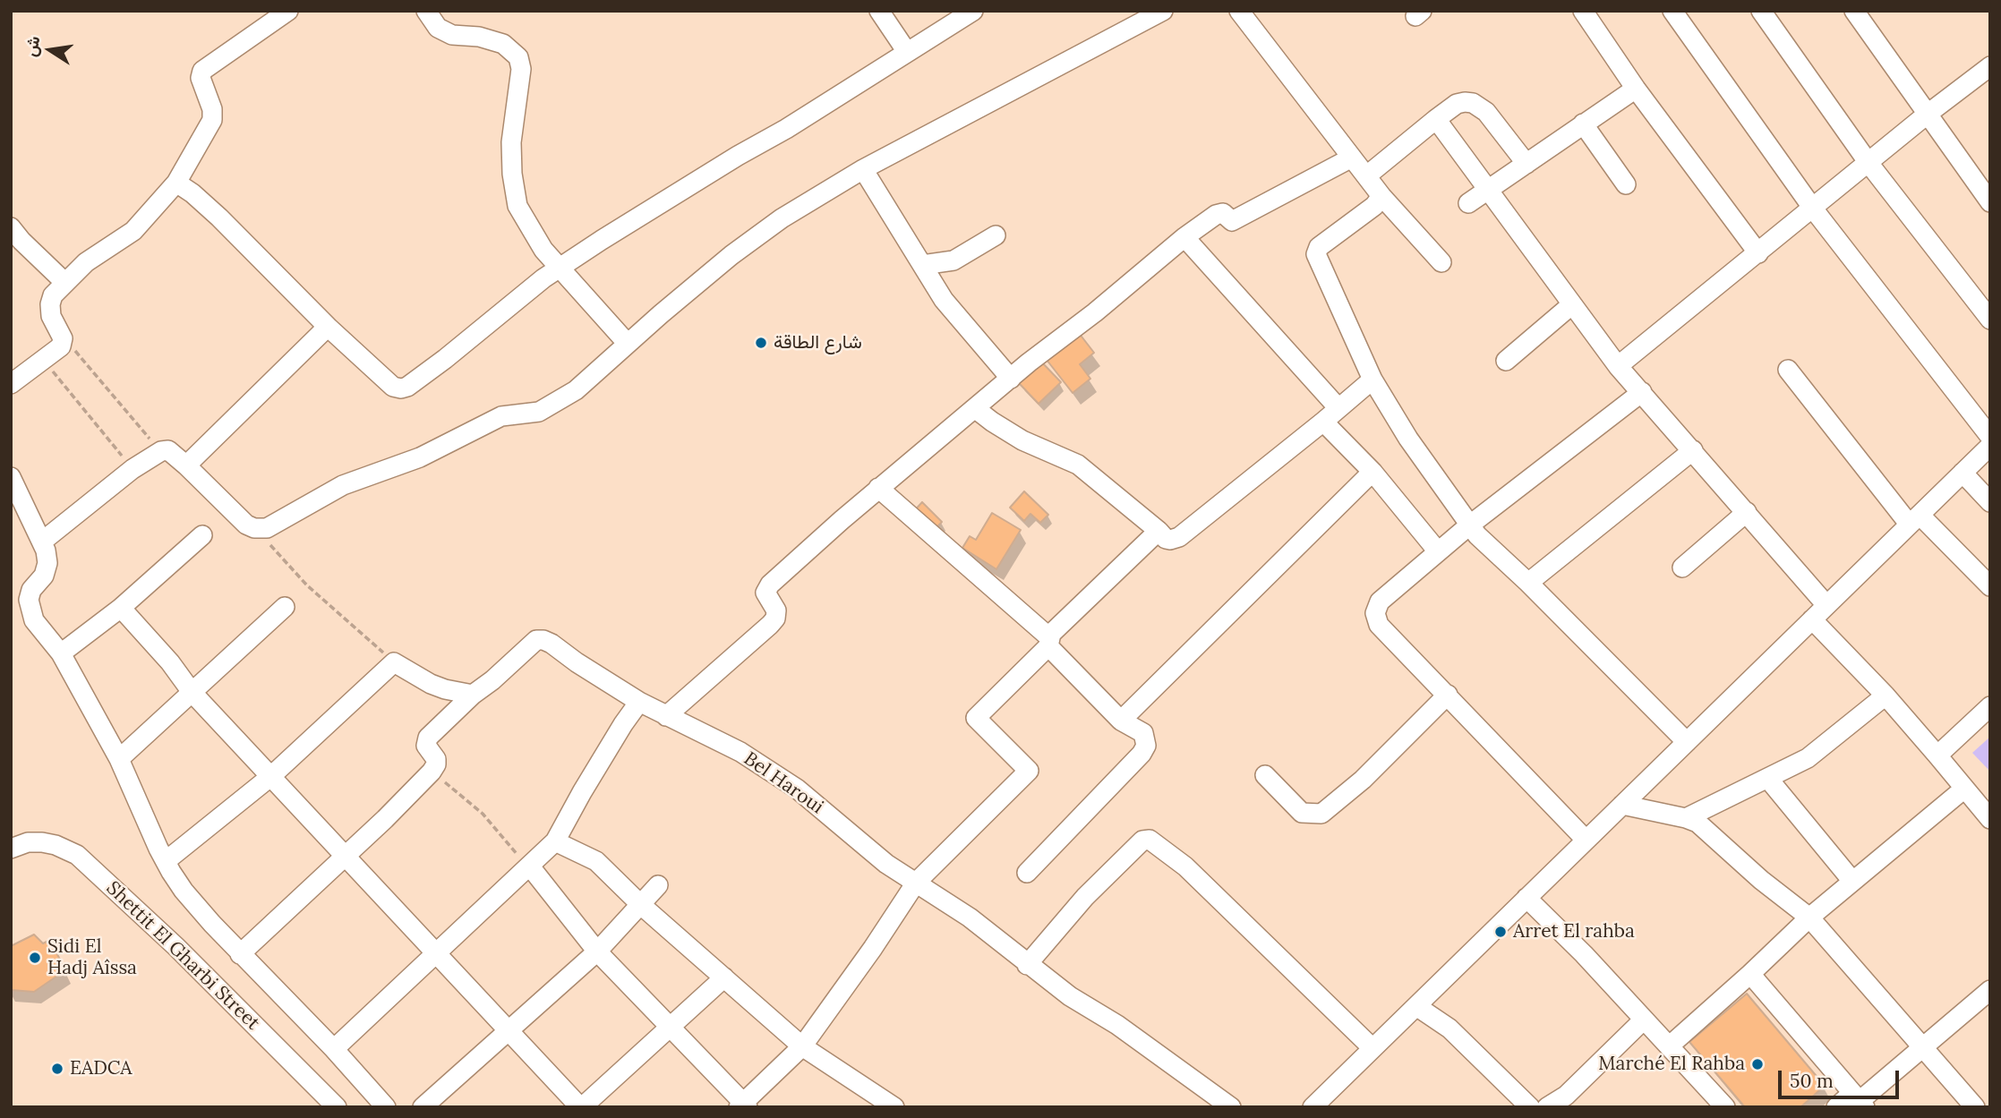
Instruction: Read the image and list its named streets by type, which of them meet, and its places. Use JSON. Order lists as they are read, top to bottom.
{
  "streets": {
    "street": ["Bel Haroui", "Shettit El Gharbi Street"]
  },
  "places": [
    "شارع الطاقة",
    "Arret El rahba",
    "Sidi El Hadj Aîssa",
    "Marché El Rahba",
    "EADCA"
  ],
  "scale_bar": "50 m",
  "north": "left"
}
